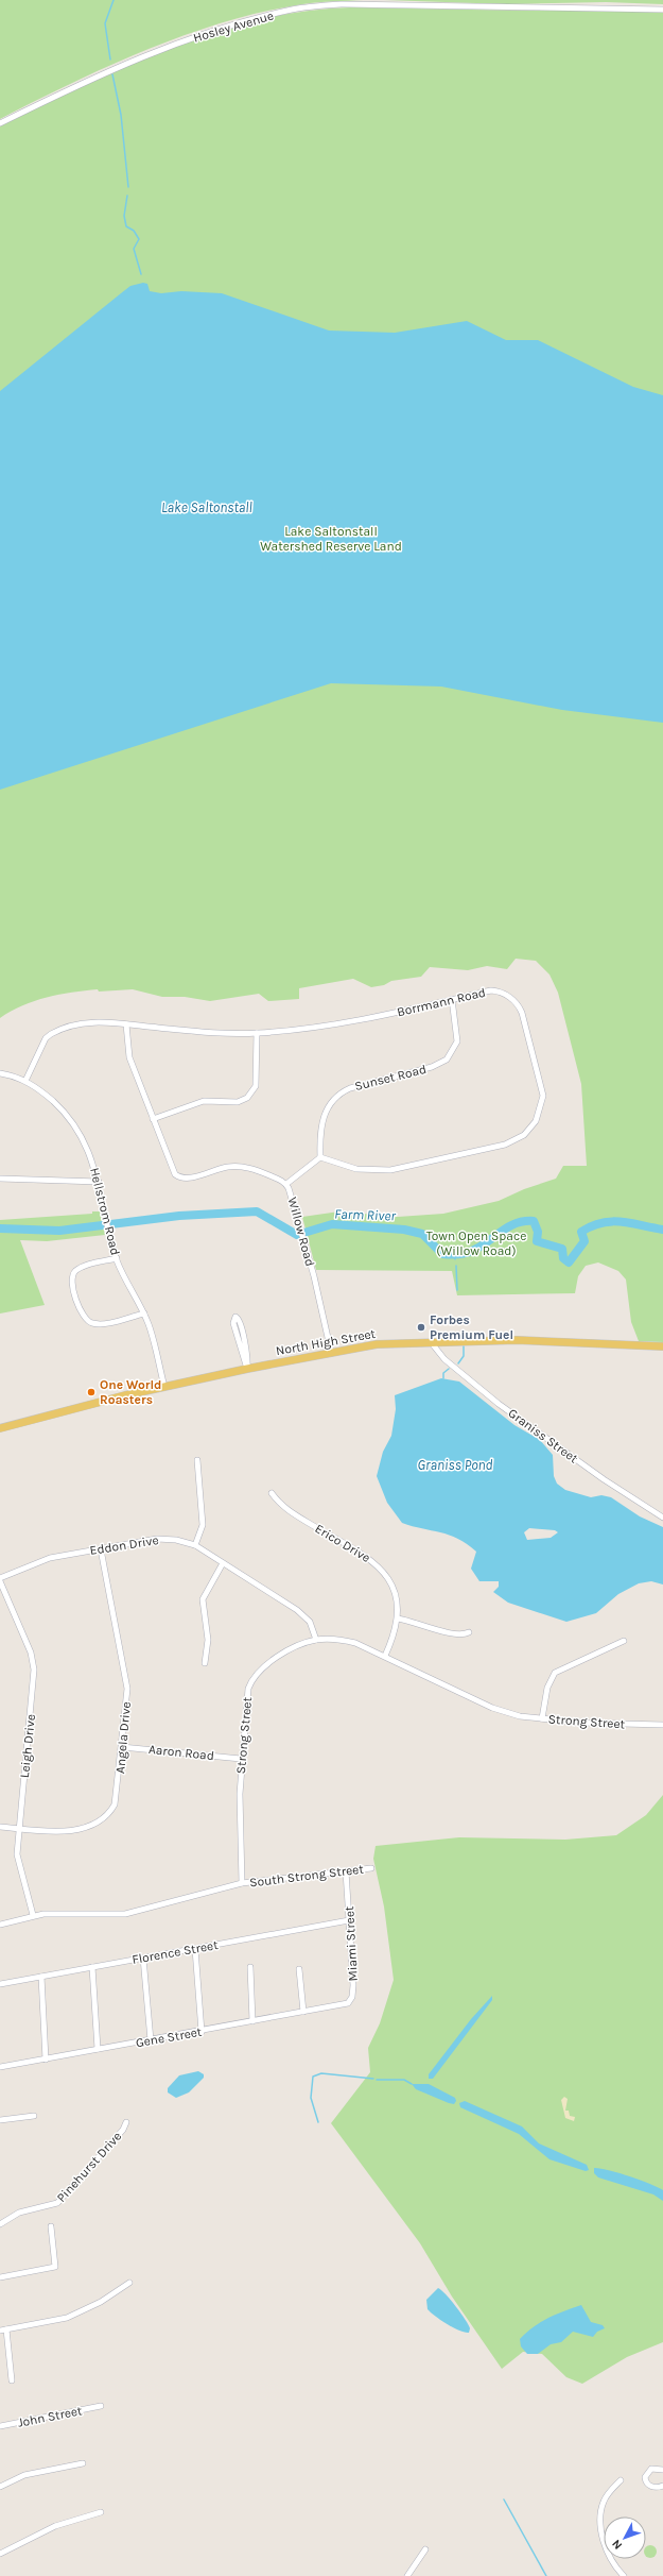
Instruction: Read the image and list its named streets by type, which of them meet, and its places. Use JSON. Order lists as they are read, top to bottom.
{
  "streets": {
    "main road": ["North High Street"],
    "street": [
      "Hosley Avenue",
      "Borrmann Road",
      "Sunset Road",
      "Hellstrom Road",
      "Willow Road",
      "Graniss Street",
      "Erico Drive",
      "Eddon Drive",
      "Strong Street",
      "Angela Drive",
      "Leigh Drive",
      "Aaron Road",
      "South Strong Street",
      "Miami Street",
      "Florence Street",
      "Gene Street",
      "Pinehurst Drive",
      "John Street"
    ]
  },
  "crossings": [
    ["Borrmann Road", "Sunset Road"],
    ["Borrmann Road", "Hellstrom Road"],
    ["Borrmann Road", "Willow Road"],
    ["Hellstrom Road", "North High Street"],
    ["Willow Road", "North High Street"],
    ["North High Street", "Graniss Street"],
    ["Erico Drive", "Strong Street"],
    ["Eddon Drive", "Strong Street"],
    ["Eddon Drive", "Angela Drive"],
    ["Eddon Drive", "Leigh Drive"],
    ["Strong Street", "Aaron Road"],
    ["Strong Street", "South Strong Street"],
    ["Angela Drive", "Leigh Drive"],
    ["Angela Drive", "Aaron Road"],
    ["South Strong Street", "Miami Street"],
    ["Miami Street", "Florence Street"],
    ["Miami Street", "Gene Street"]
  ],
  "water": ["Lake Saltonstall", "Farm River", "Graniss Pond"],
  "parks": ["Lake Saltonstall Watershed Reserve Land", "Town Open Space (Willow Road)"],
  "places": ["Forbes Premium Fuel", "One World Roasters"],
  "north": "bottom left"
}
